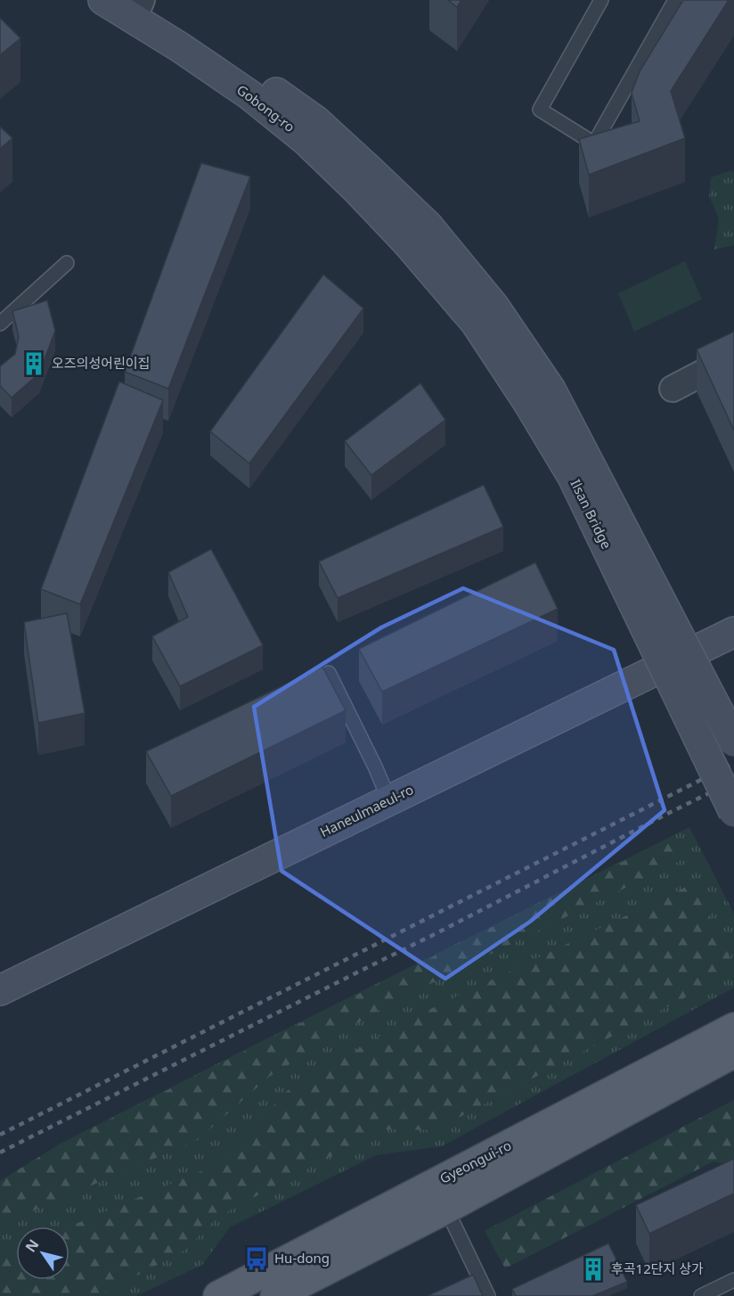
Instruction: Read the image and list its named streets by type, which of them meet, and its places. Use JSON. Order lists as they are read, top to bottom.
{
  "streets": {
    "main road": [
      "Gobong-ro",
      "Ilsan Bridge",
      "Haneulmaeul-ro",
      "Gyeongui-ro"
    ]
  },
  "crossings": [
    ["Gobong-ro", "Ilsan Bridge"]
  ],
  "places": {
    "building": ["오즈의성어린이집", "후곡12단지 상가"],
    "bus stop": ["Hu-dong"]
  },
  "north": "top left"
}
